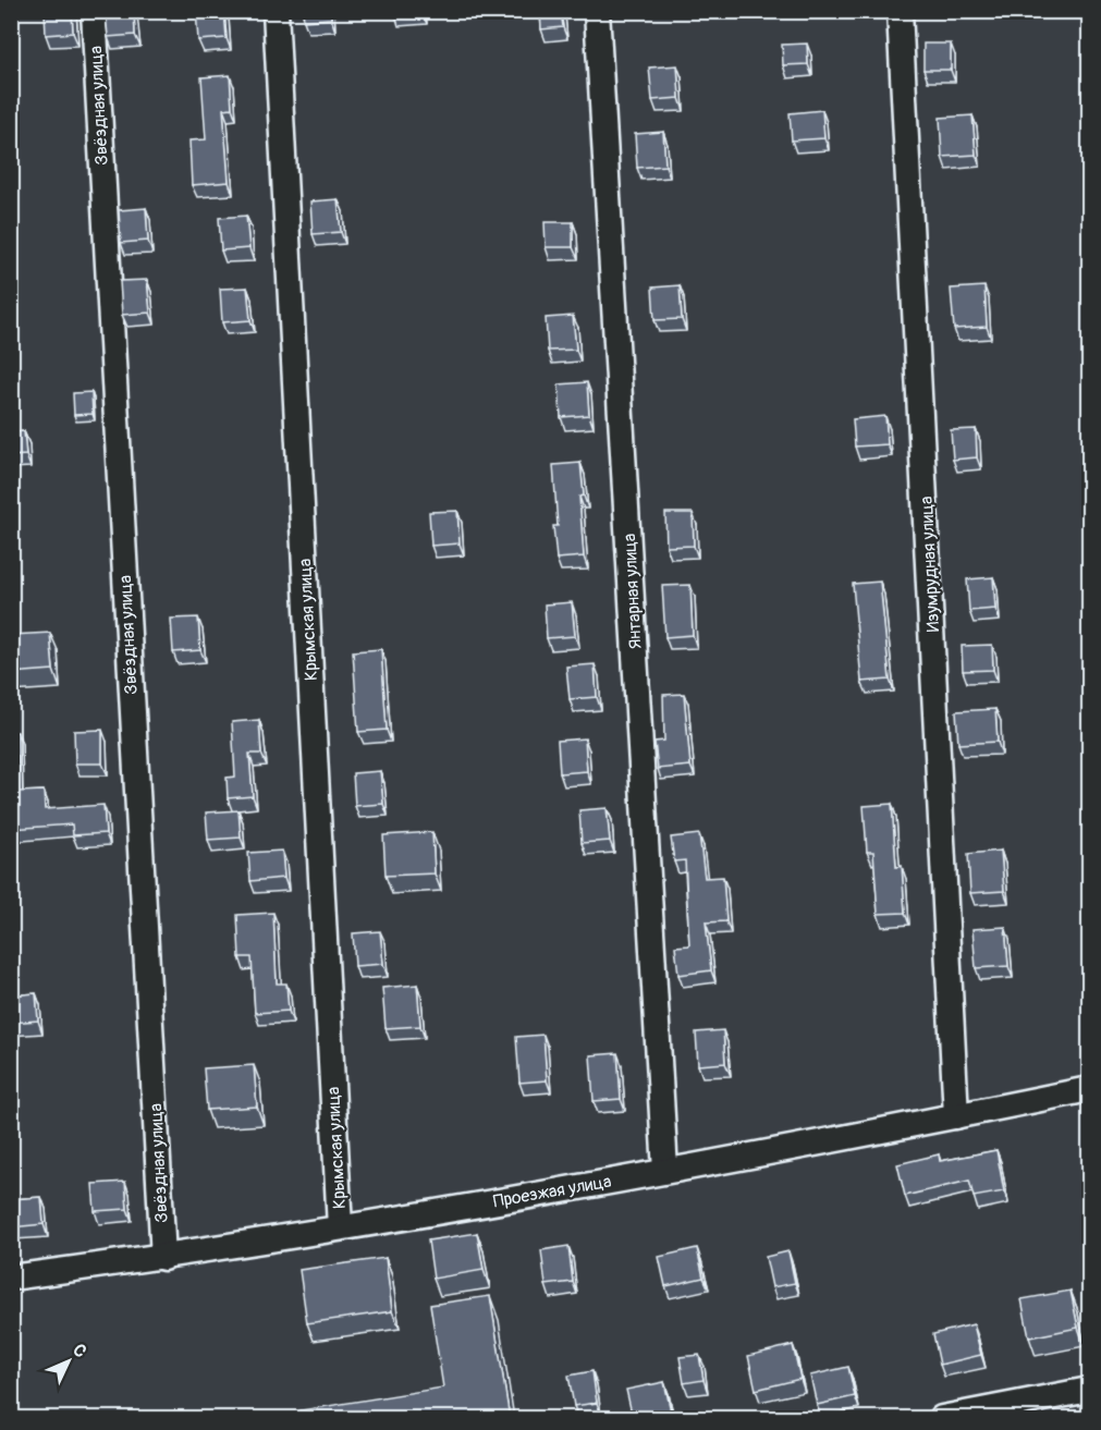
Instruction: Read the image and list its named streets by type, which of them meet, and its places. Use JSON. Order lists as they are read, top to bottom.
{
  "streets": {
    "street": [
      "Звёздная улица",
      "Изумрудная улица",
      "Янтарная улица",
      "Крымская улица",
      "Проезжая улица"
    ]
  },
  "crossings": [
    ["Звёздная улица", "Проезжая улица"],
    ["Изумрудная улица", "Проезжая улица"],
    ["Янтарная улица", "Проезжая улица"],
    ["Крымская улица", "Проезжая улица"]
  ],
  "north": "top right"
}
